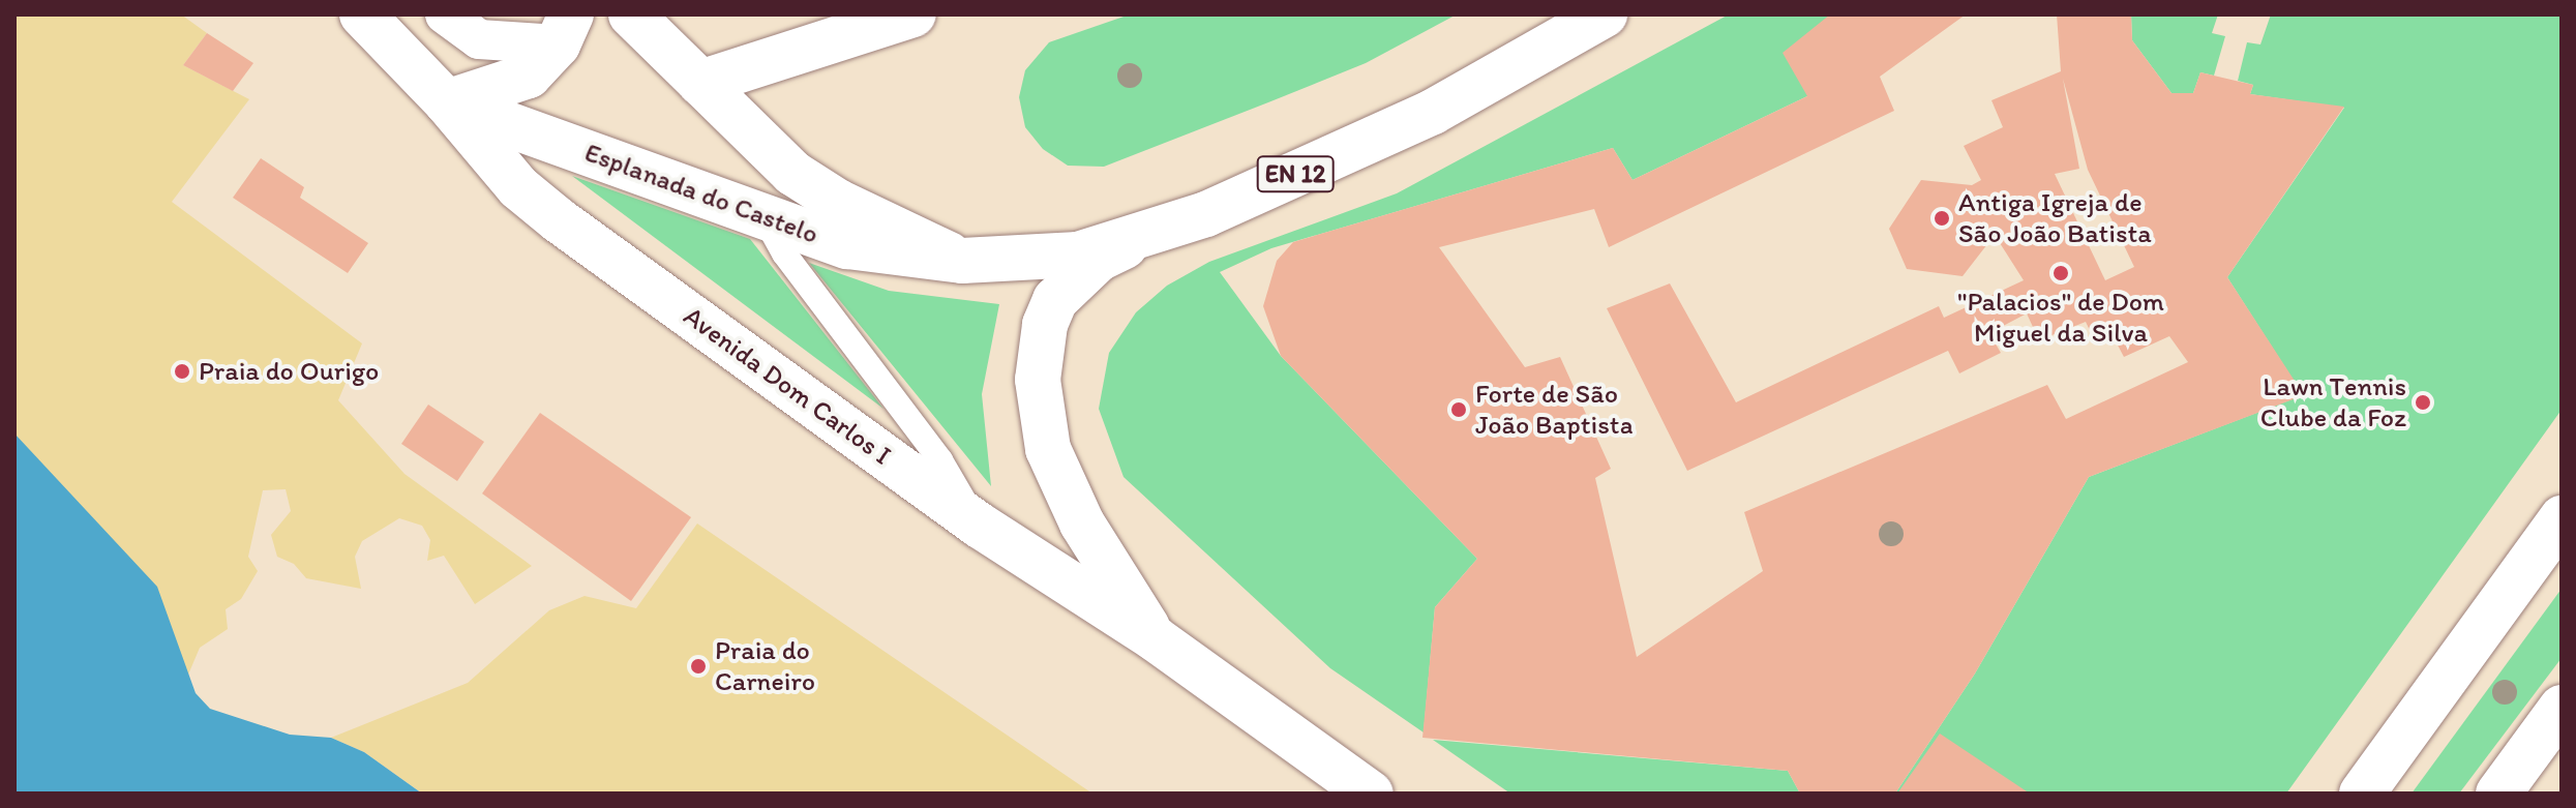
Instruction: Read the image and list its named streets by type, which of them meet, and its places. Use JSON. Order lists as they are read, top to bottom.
{
  "streets": {
    "street": ["EN 12", "Esplanada do Castelo", "Avenida Dom Carlos I"]
  },
  "crossings": [
    ["EN 12", "Esplanada do Castelo"],
    ["EN 12", "Avenida Dom Carlos I"],
    ["Esplanada do Castelo", "Avenida Dom Carlos I"]
  ],
  "places": [
    "Antiga Igreja de São João Batista",
    "\"Palacios\" de Dom Miguel da Silva",
    "Praia do Ourigo",
    "Lawn Tennis Clube da Foz",
    "Forte de São João Baptista",
    "Praia do Carneiro"
  ]
}
